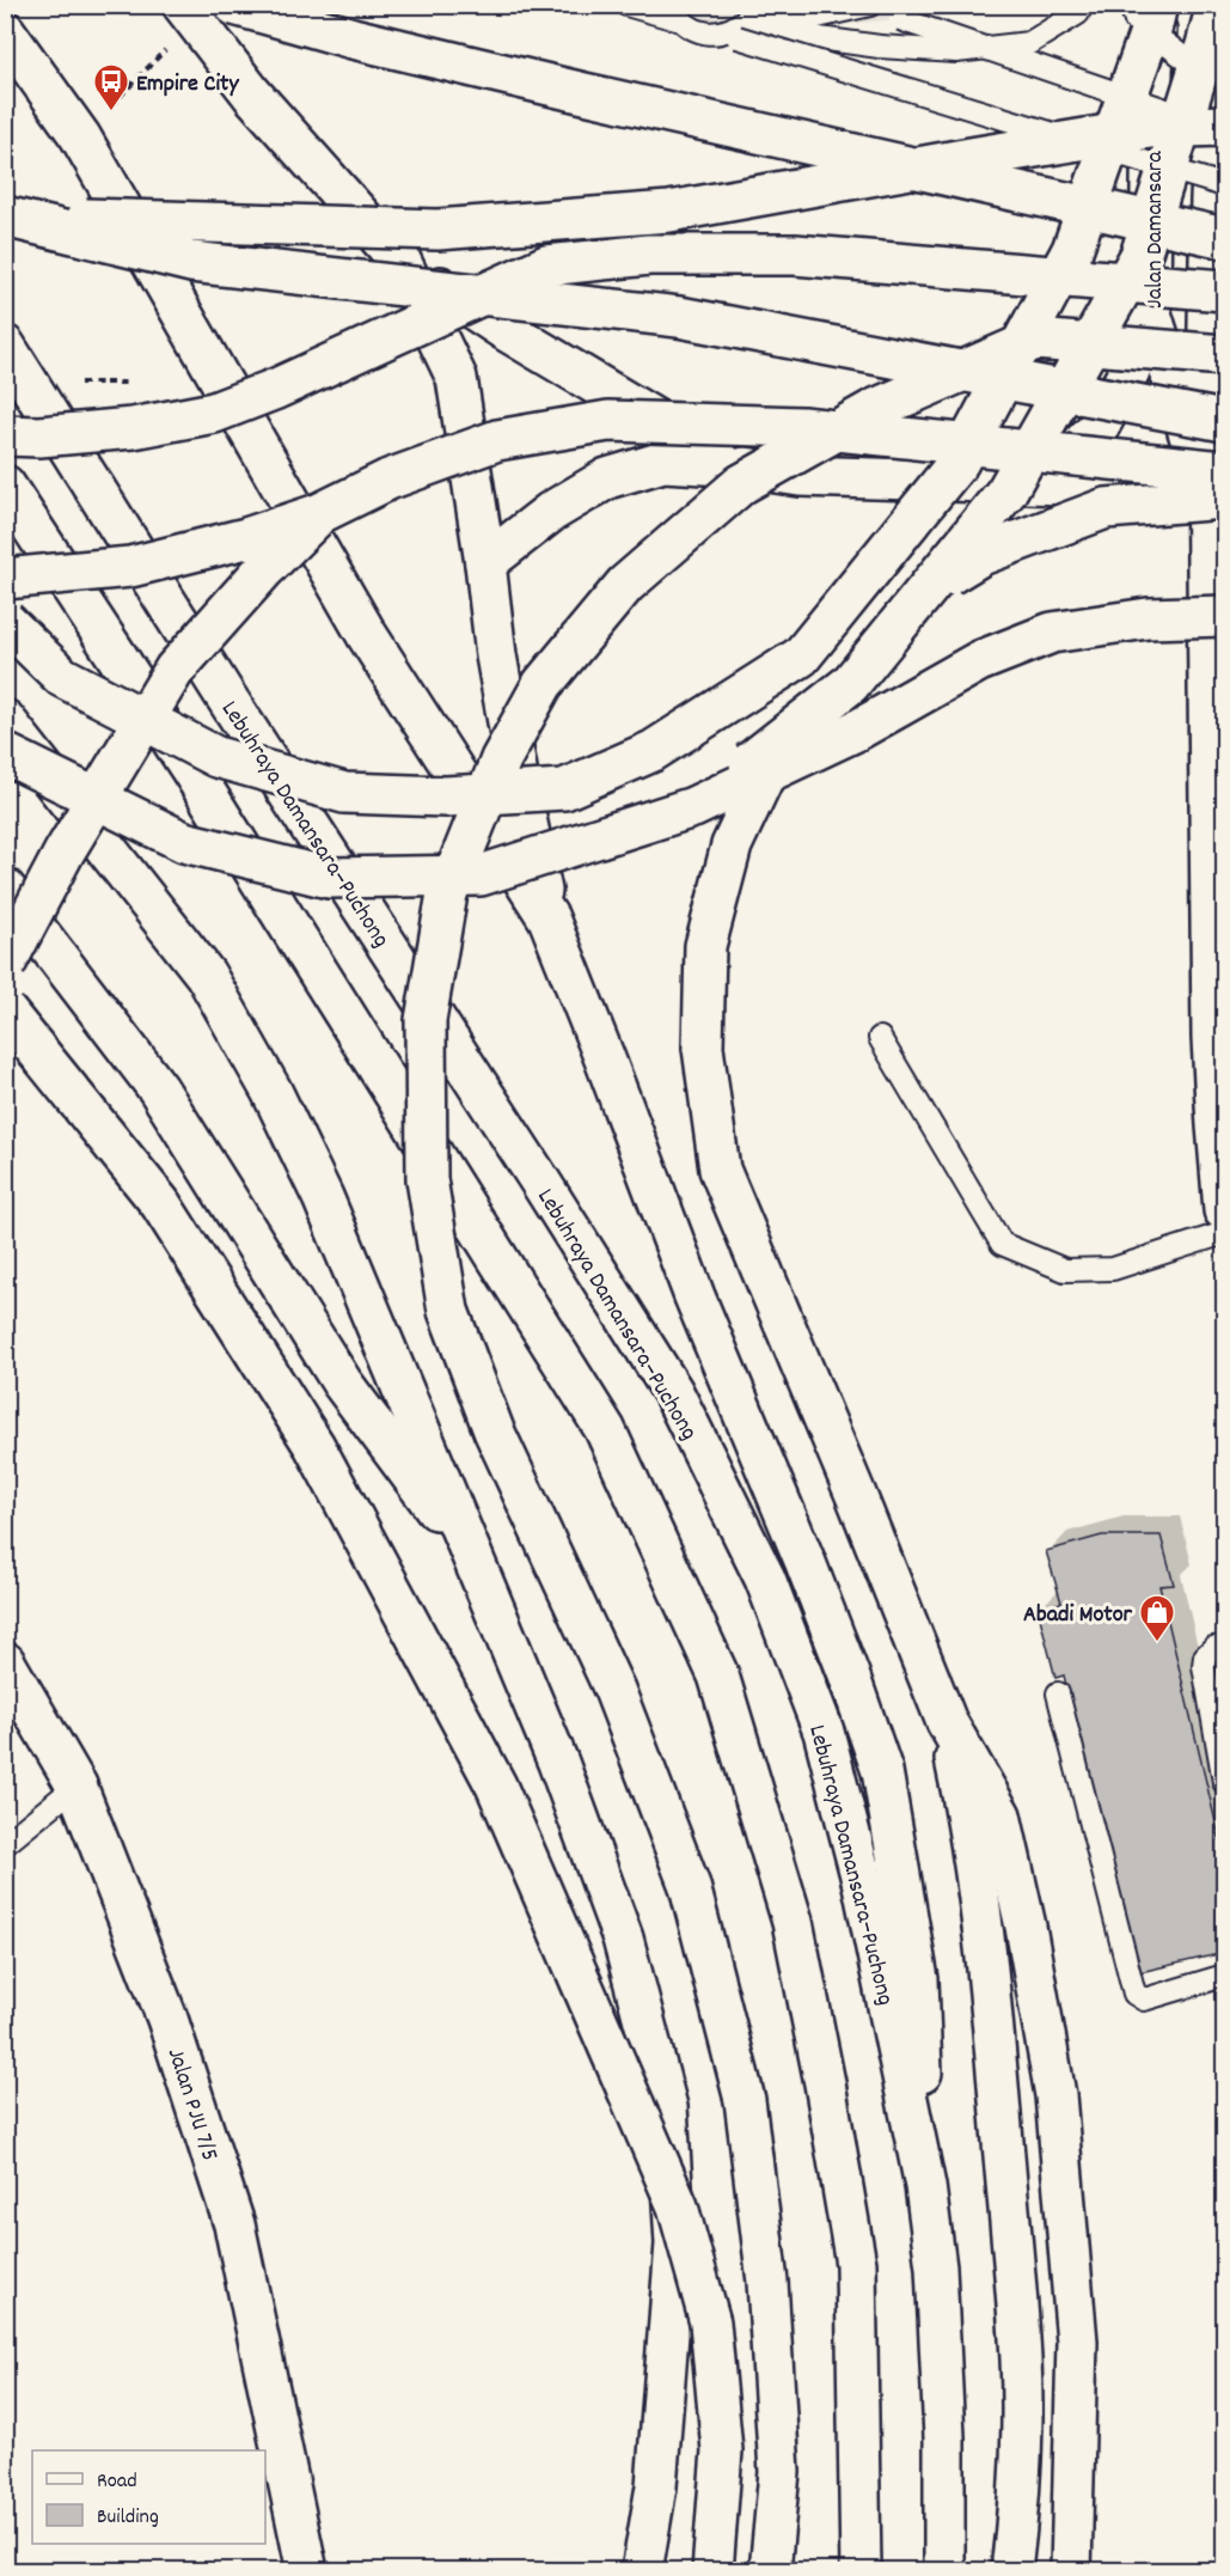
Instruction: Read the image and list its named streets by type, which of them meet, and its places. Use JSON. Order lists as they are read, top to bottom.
{
  "streets": {
    "main road": ["Jalan Damansara", "Lebuhraya Damansara–Puchong", "Jalan PJU 7/5"]
  },
  "places": {
    "bus stop": ["Empire City"],
    "shop": ["Abadi Motor"]
  },
  "legend": ["Road", "Building"]
}
